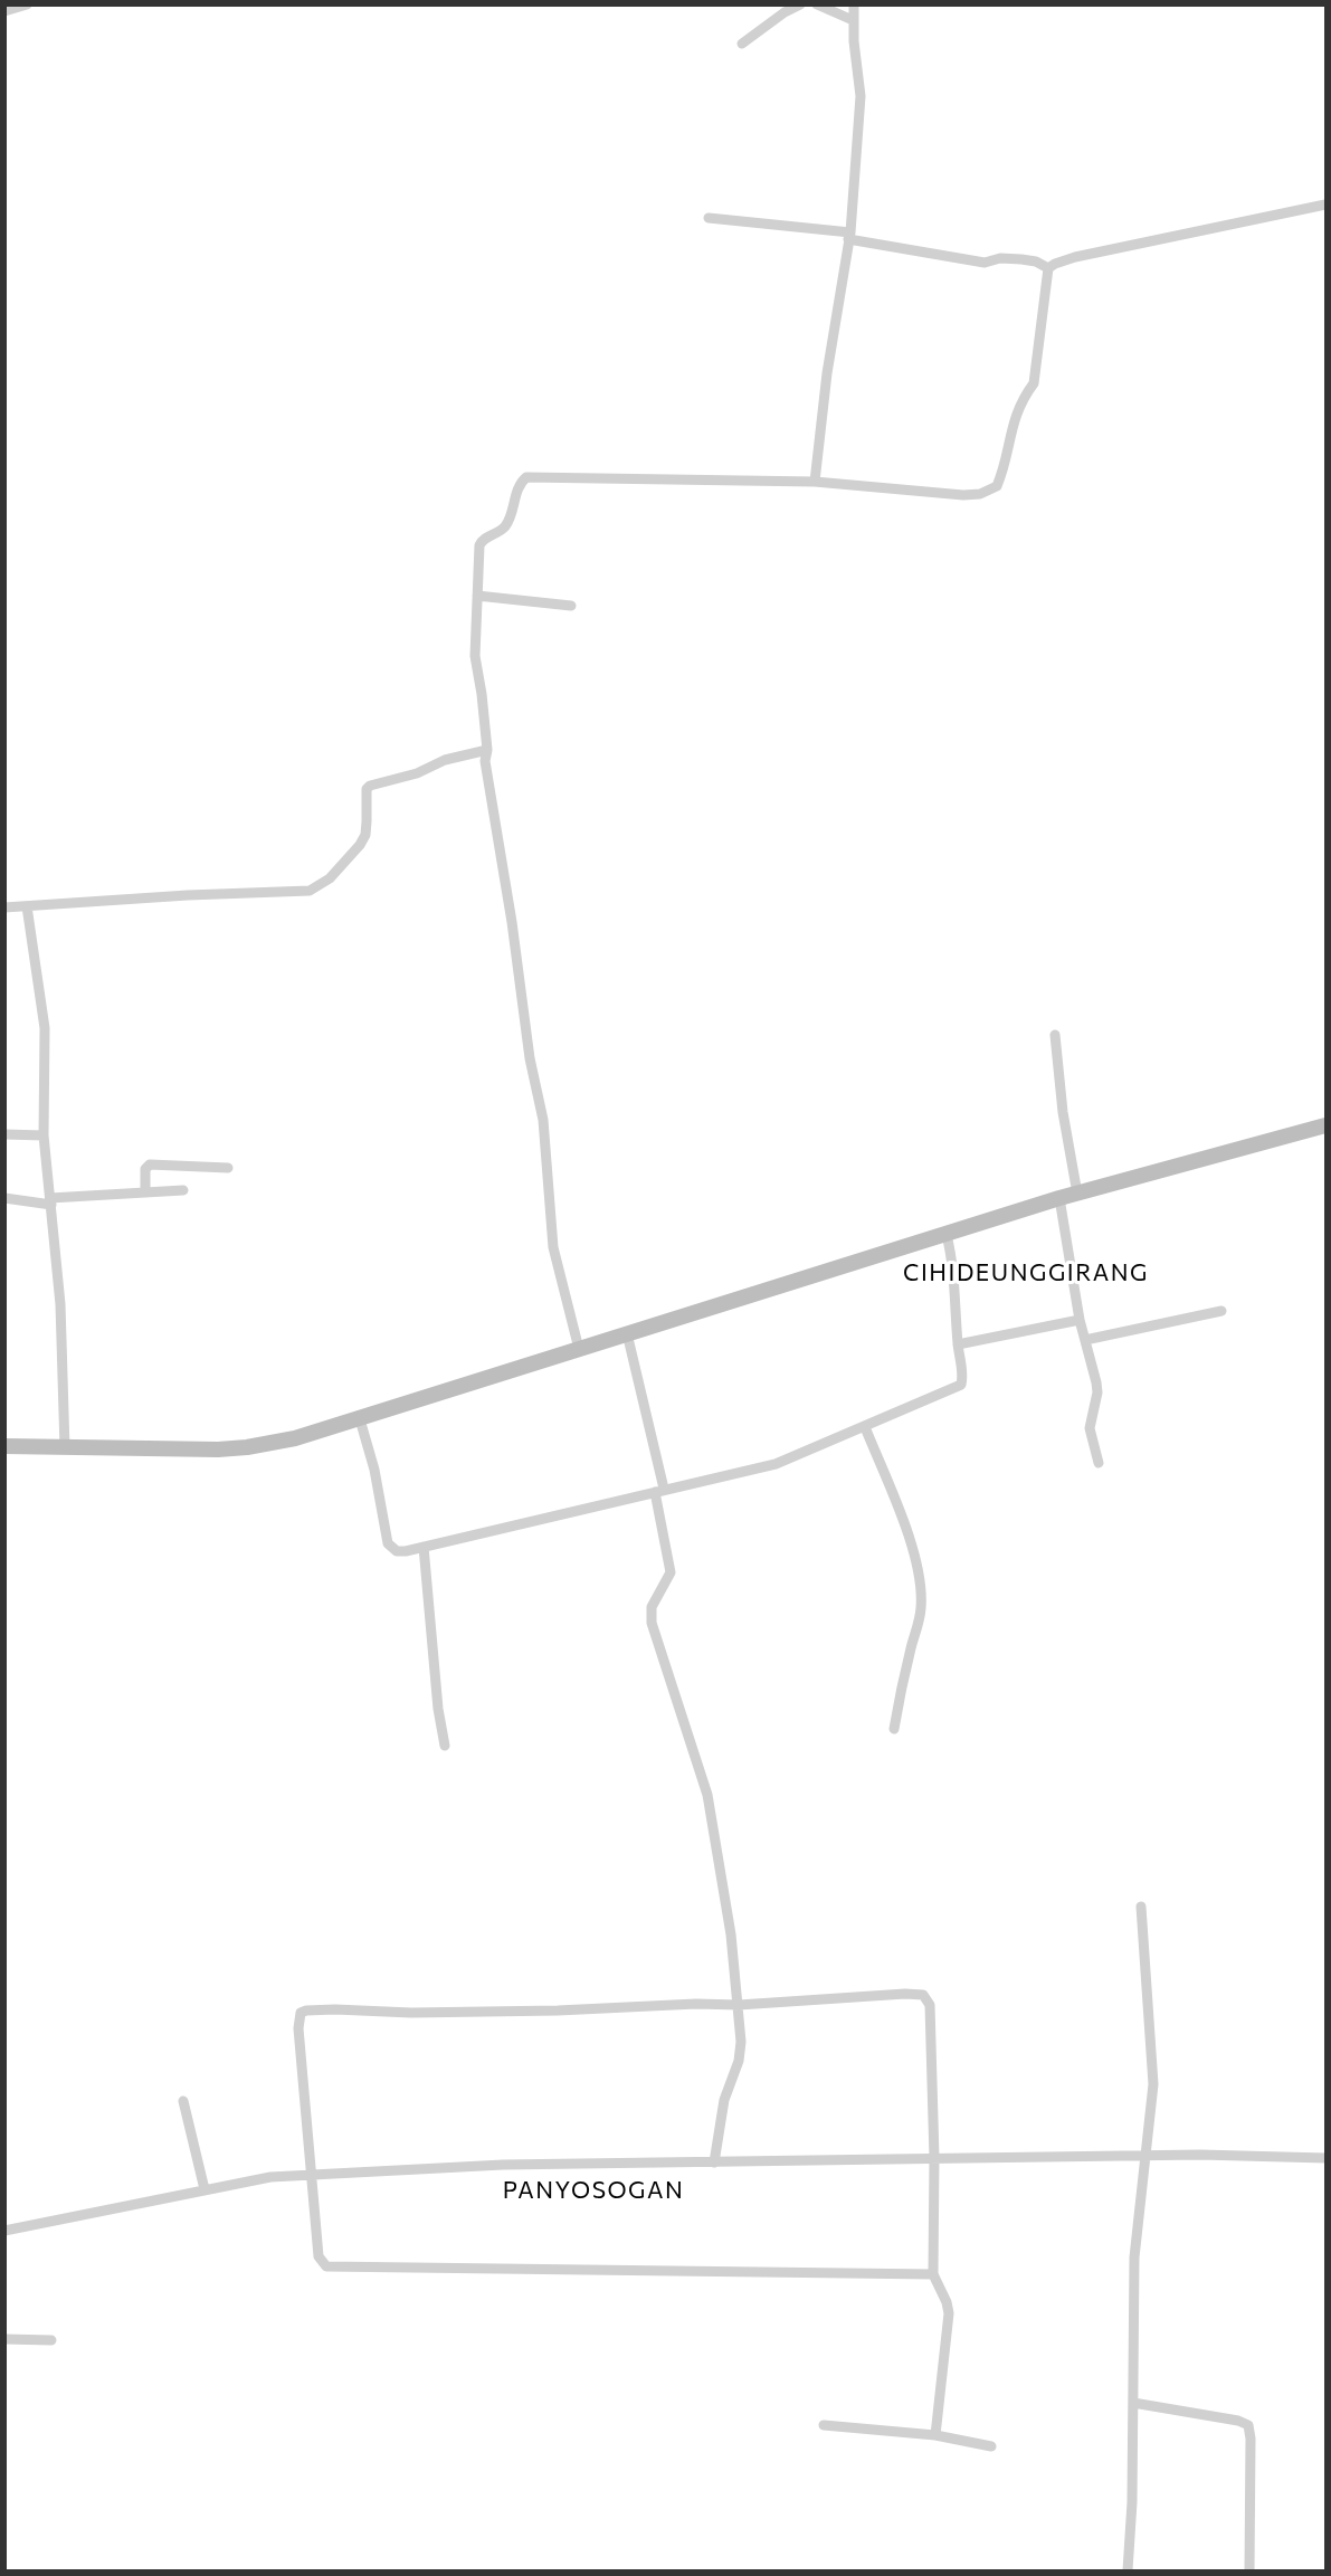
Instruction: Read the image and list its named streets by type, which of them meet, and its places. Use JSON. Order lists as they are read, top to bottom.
{
  "districts": ["CIHIDEUNGGIRANG", "PANYOSOGAN"]
}
